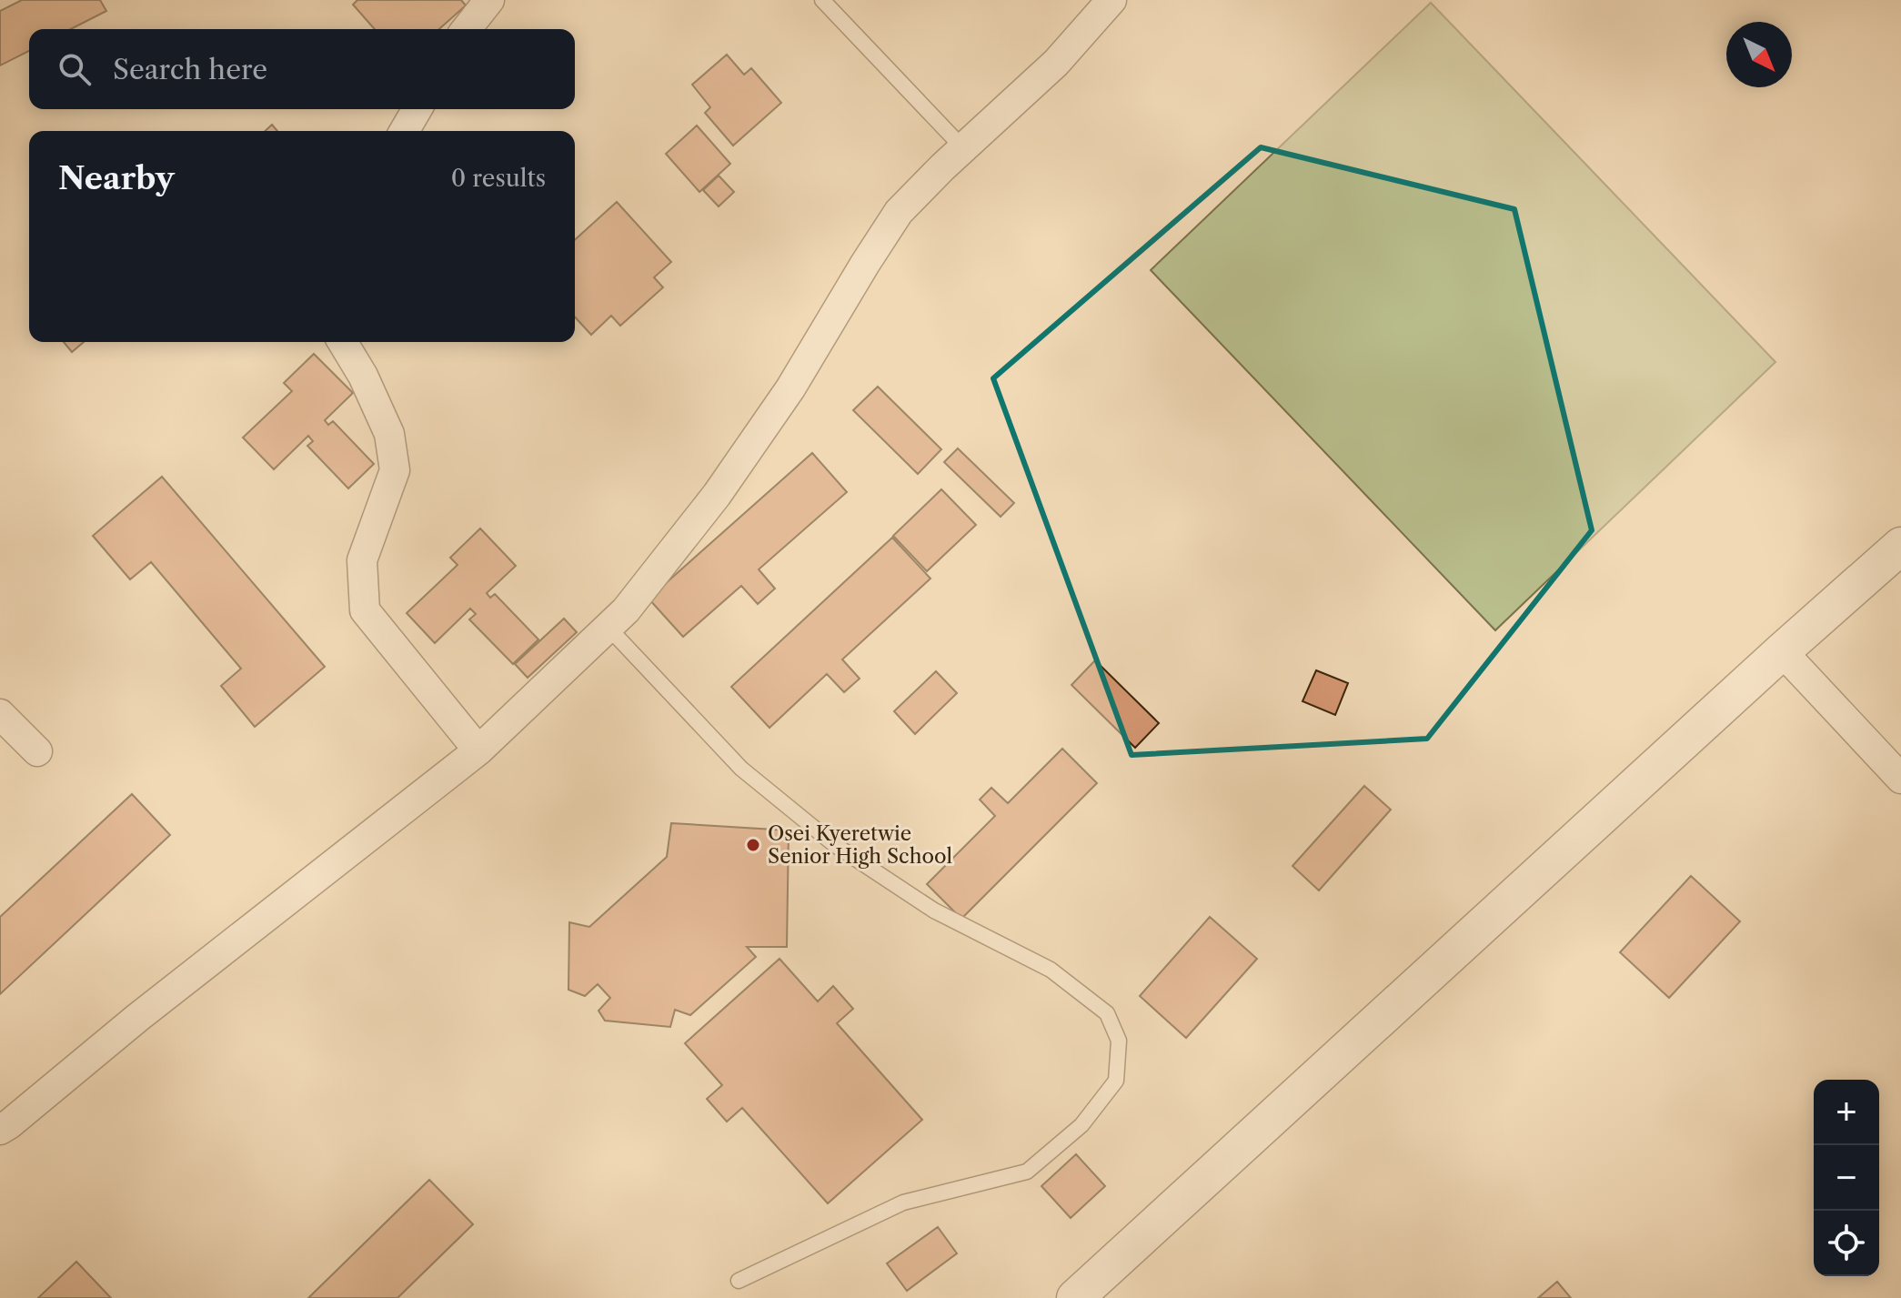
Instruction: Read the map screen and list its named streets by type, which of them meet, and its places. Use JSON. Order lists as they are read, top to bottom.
{
  "places": ["Osei Kyeretwie Senior High School"],
  "north": "bottom right",
  "page": {
    "search": "Search here",
    "heading": ["Nearby", "0 results"],
    "map_buttons": ["+", "−"]
  }
}
